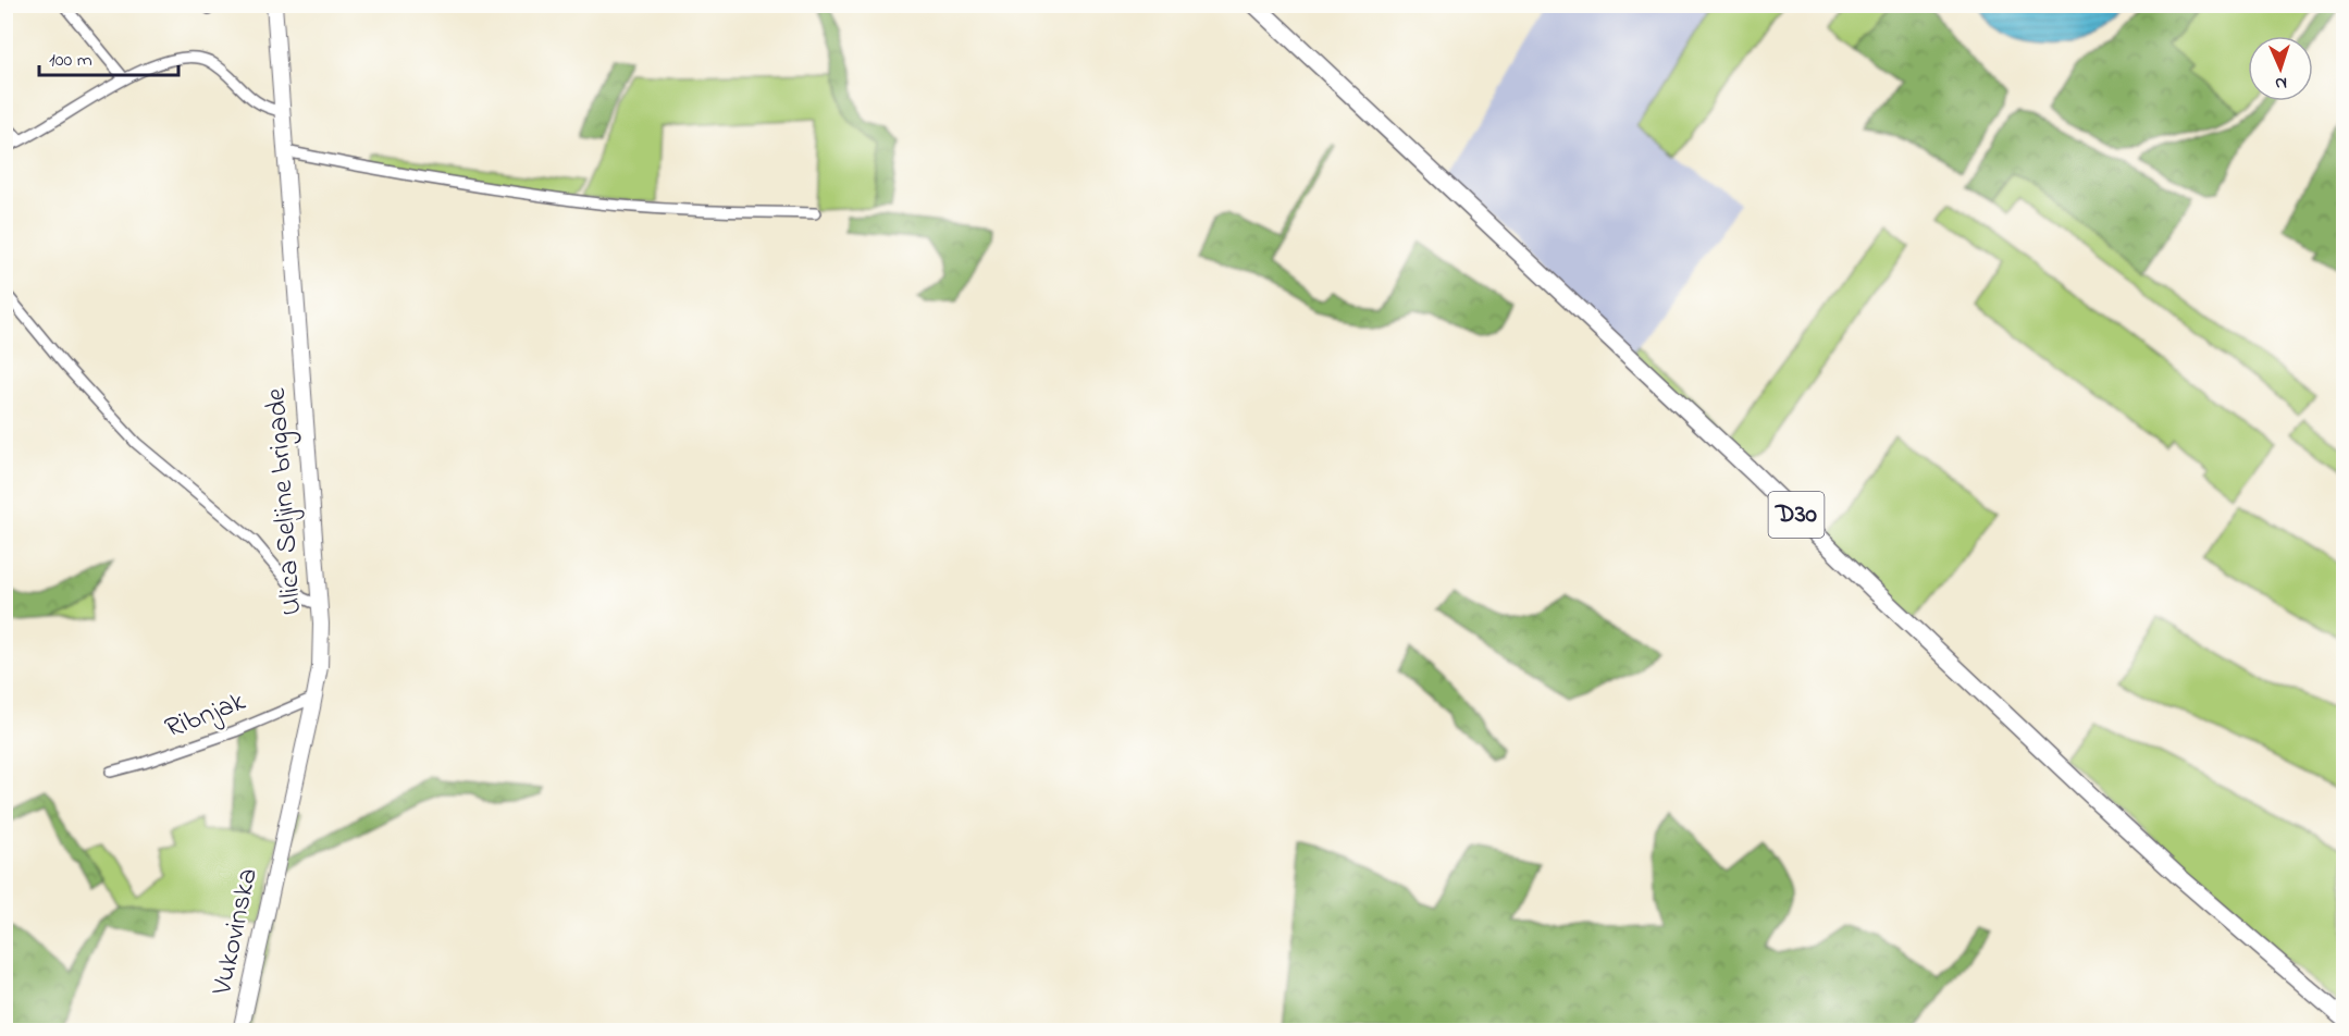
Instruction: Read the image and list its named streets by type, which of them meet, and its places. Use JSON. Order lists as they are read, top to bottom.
{
  "streets": {
    "main road": ["Ulica Seljine brigade", "D30", "Vukovinska"],
    "street": ["Ribnjak"]
  },
  "crossings": [
    ["Ulica Seljine brigade", "Ribnjak"],
    ["Ulica Seljine brigade", "Vukovinska"]
  ],
  "scale_bar": "100 m",
  "north": "bottom"
}
